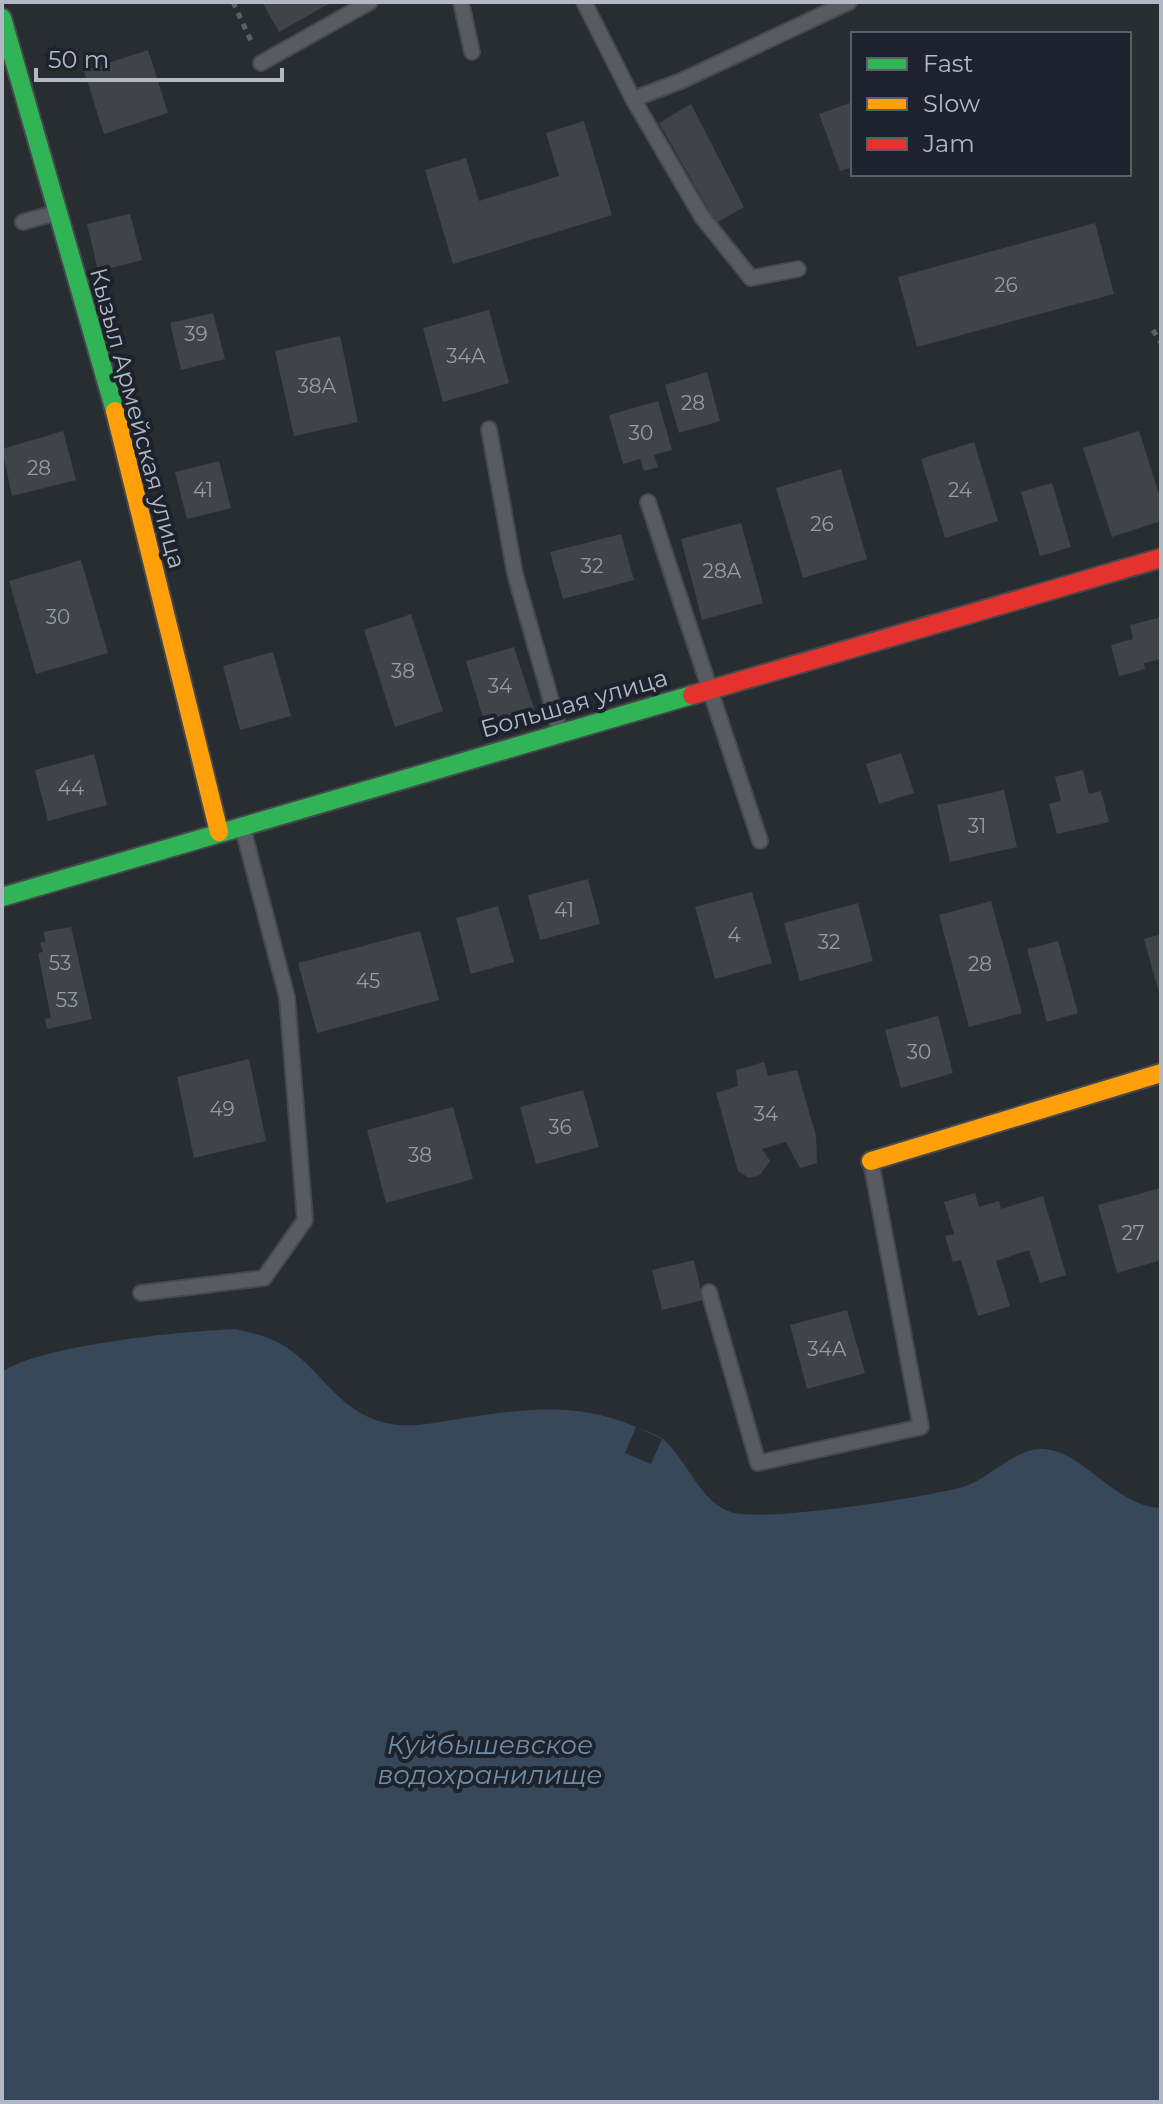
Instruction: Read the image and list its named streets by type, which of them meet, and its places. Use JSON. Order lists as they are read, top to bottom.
{
  "streets": {
    "street": ["Кызыл Армейская улица", "Большая улица"]
  },
  "crossings": [
    ["Кызыл Армейская улица", "Большая улица"]
  ],
  "water": ["Куйбышевское водохранилище"],
  "house_numbers": [
    "26",
    "39",
    "34А",
    "38А",
    "28",
    "30",
    "28",
    "41",
    "24",
    "26",
    "32",
    "28А",
    "30",
    "38",
    "34",
    "44",
    "31",
    "41",
    "4",
    "32",
    "53",
    "28",
    "45",
    "53",
    "30",
    "49",
    "34",
    "36",
    "38",
    "27",
    "34А"
  ],
  "legend": ["Fast", "Slow", "Jam"],
  "scale_bar": "50 m"
}
